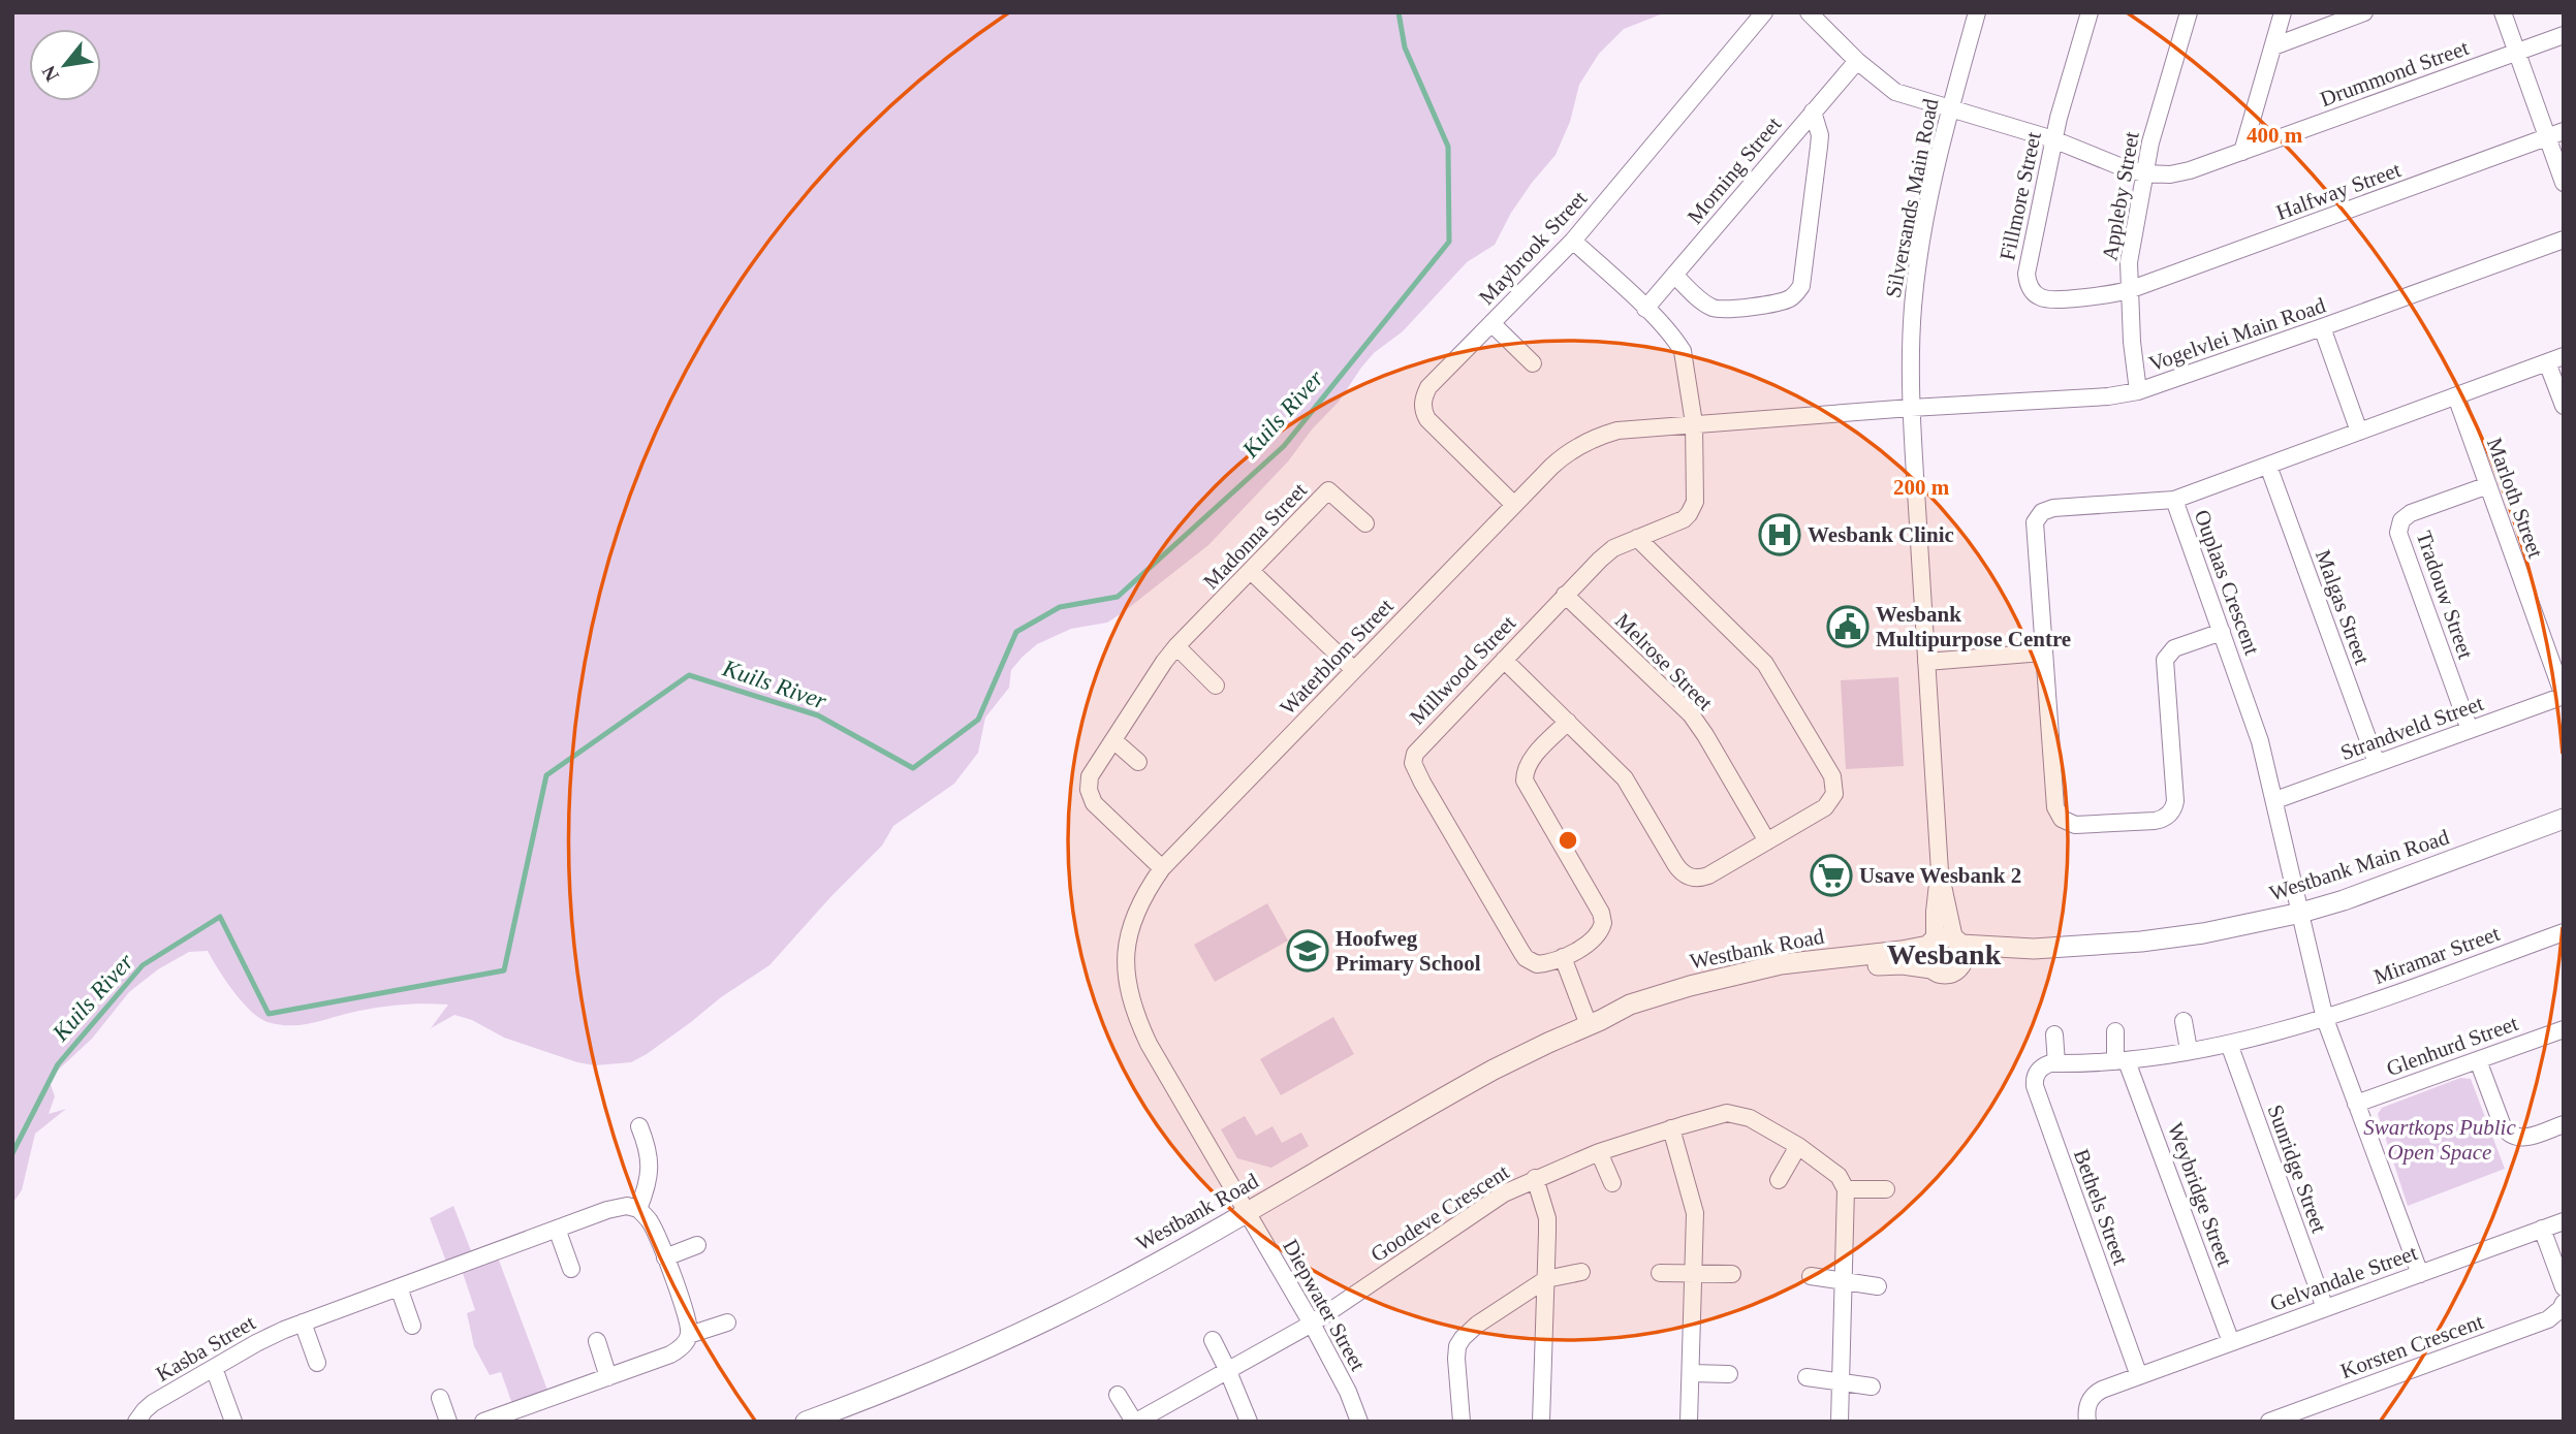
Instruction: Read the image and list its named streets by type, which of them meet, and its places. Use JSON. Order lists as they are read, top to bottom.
{
  "streets": {
    "street": [
      "Drummond Street",
      "Morning Street",
      "Halfway Street",
      "Fillmore Street",
      "Appleby Street",
      "Silversands Main Road",
      "Maybrook Street",
      "Vogelvlei Main Road",
      "Marloth Street",
      "Madonna Street",
      "Ouplaas Crescent",
      "Tradouw Street",
      "Malgas Street",
      "Waterblom Street",
      "Melrose Street",
      "Millwood Street",
      "Strandveld Street",
      "Westbank Main Road",
      "Westbank Road",
      "Miramar Street",
      "Glenhurd Street",
      "Sunridge Street",
      "Weybridge Street",
      "Bethels Street",
      "Goodeve Crescent",
      "Gelvandale Street",
      "Diepwater Street",
      "Korsten Crescent",
      "Kasba Street"
    ]
  },
  "crossings": [
    ["Drummond Street", "Morning Street"],
    ["Drummond Street", "Fillmore Street"],
    ["Drummond Street", "Appleby Street"],
    ["Drummond Street", "Silversands Main Road"],
    ["Morning Street", "Millwood Street"],
    ["Halfway Street", "Fillmore Street"],
    ["Halfway Street", "Appleby Street"],
    ["Fillmore Street", "Appleby Street"],
    ["Appleby Street", "Vogelvlei Main Road"],
    ["Silversands Main Road", "Vogelvlei Main Road"],
    ["Silversands Main Road", "Waterblom Street"],
    ["Silversands Main Road", "Westbank Main Road"],
    ["Silversands Main Road", "Westbank Road"],
    ["Maybrook Street", "Waterblom Street"],
    ["Maybrook Street", "Millwood Street"],
    ["Vogelvlei Main Road", "Waterblom Street"],
    ["Marloth Street", "Ouplaas Crescent"],
    ["Marloth Street", "Tradouw Street"],
    ["Marloth Street", "Strandveld Street"],
    ["Madonna Street", "Waterblom Street"],
    ["Ouplaas Crescent", "Malgas Street"],
    ["Ouplaas Crescent", "Strandveld Street"],
    ["Ouplaas Crescent", "Westbank Main Road"],
    ["Ouplaas Crescent", "Miramar Street"],
    ["Ouplaas Crescent", "Glenhurd Street"],
    ["Ouplaas Crescent", "Gelvandale Street"],
    ["Tradouw Street", "Strandveld Street"],
    ["Malgas Street", "Strandveld Street"],
    ["Waterblom Street", "Millwood Street"],
    ["Waterblom Street", "Westbank Road"],
    ["Waterblom Street", "Diepwater Street"],
    ["Melrose Street", "Millwood Street"],
    ["Westbank Main Road", "Westbank Road"],
    ["Westbank Road", "Diepwater Street"],
    ["Sunridge Street", "Gelvandale Street"],
    ["Weybridge Street", "Gelvandale Street"],
    ["Bethels Street", "Gelvandale Street"],
    ["Goodeve Crescent", "Diepwater Street"]
  ],
  "districts": ["Wesbank"],
  "water": ["Kuils River"],
  "parks": ["Swartkops Public Open Space"],
  "places": {
    "hospital": ["Wesbank Clinic"],
    "public building": ["Wesbank Multipurpose Centre"],
    "supermarket": ["Usave Wesbank 2"],
    "school or university": ["Hoofweg Primary School"]
  },
  "north": "bottom left",
  "rings": ["400 m", "200 m"]
}
